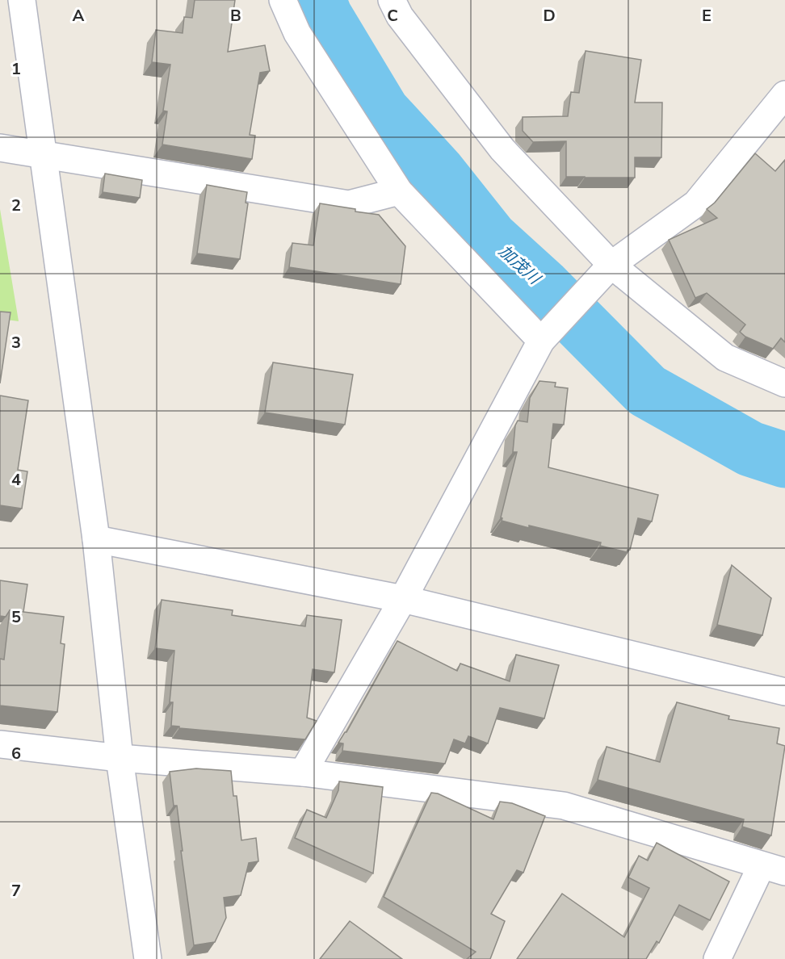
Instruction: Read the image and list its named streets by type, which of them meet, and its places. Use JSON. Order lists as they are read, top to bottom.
{
  "water": ["加茂川"],
  "grid": {
    "columns": [
      "A",
      "B",
      "C",
      "D",
      "E"
    ],
    "rows": [
      "1",
      "2",
      "3",
      "4",
      "5",
      "6",
      "7"
    ]
  }
}
